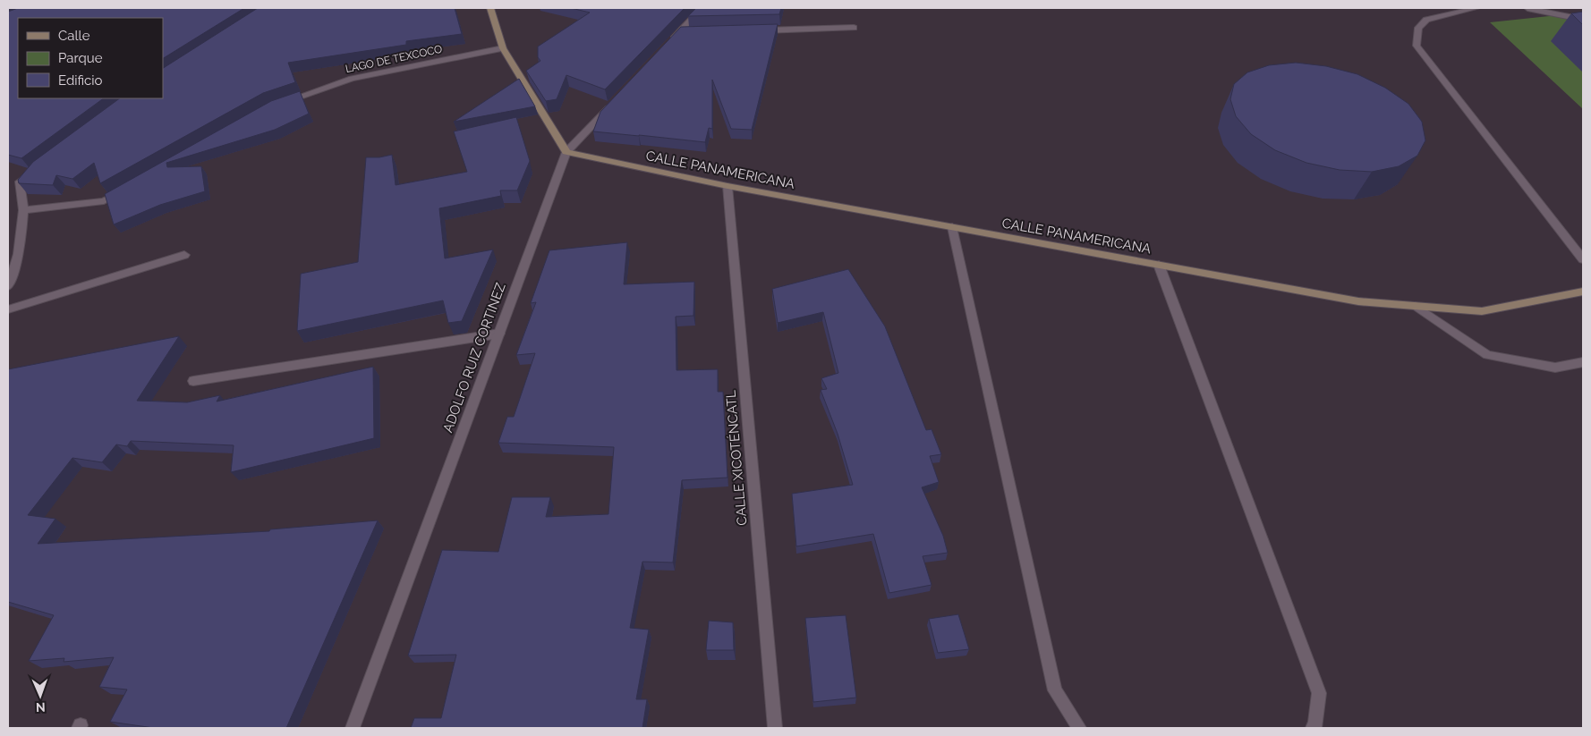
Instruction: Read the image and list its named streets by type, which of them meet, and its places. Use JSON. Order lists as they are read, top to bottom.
{
  "streets": {
    "main road": ["CALLE PANAMERICANA"],
    "street": ["LAGO DE TEXCOCO", "ADOLFO RUIZ CORTINEZ", "CALLE XICOTÉNCATL"]
  },
  "crossings": [
    ["CALLE PANAMERICANA", "ADOLFO RUIZ CORTINEZ"],
    ["CALLE PANAMERICANA", "CALLE XICOTÉNCATL"]
  ],
  "legend": ["Calle", "Parque", "Edificio"],
  "north": "bottom"
}
